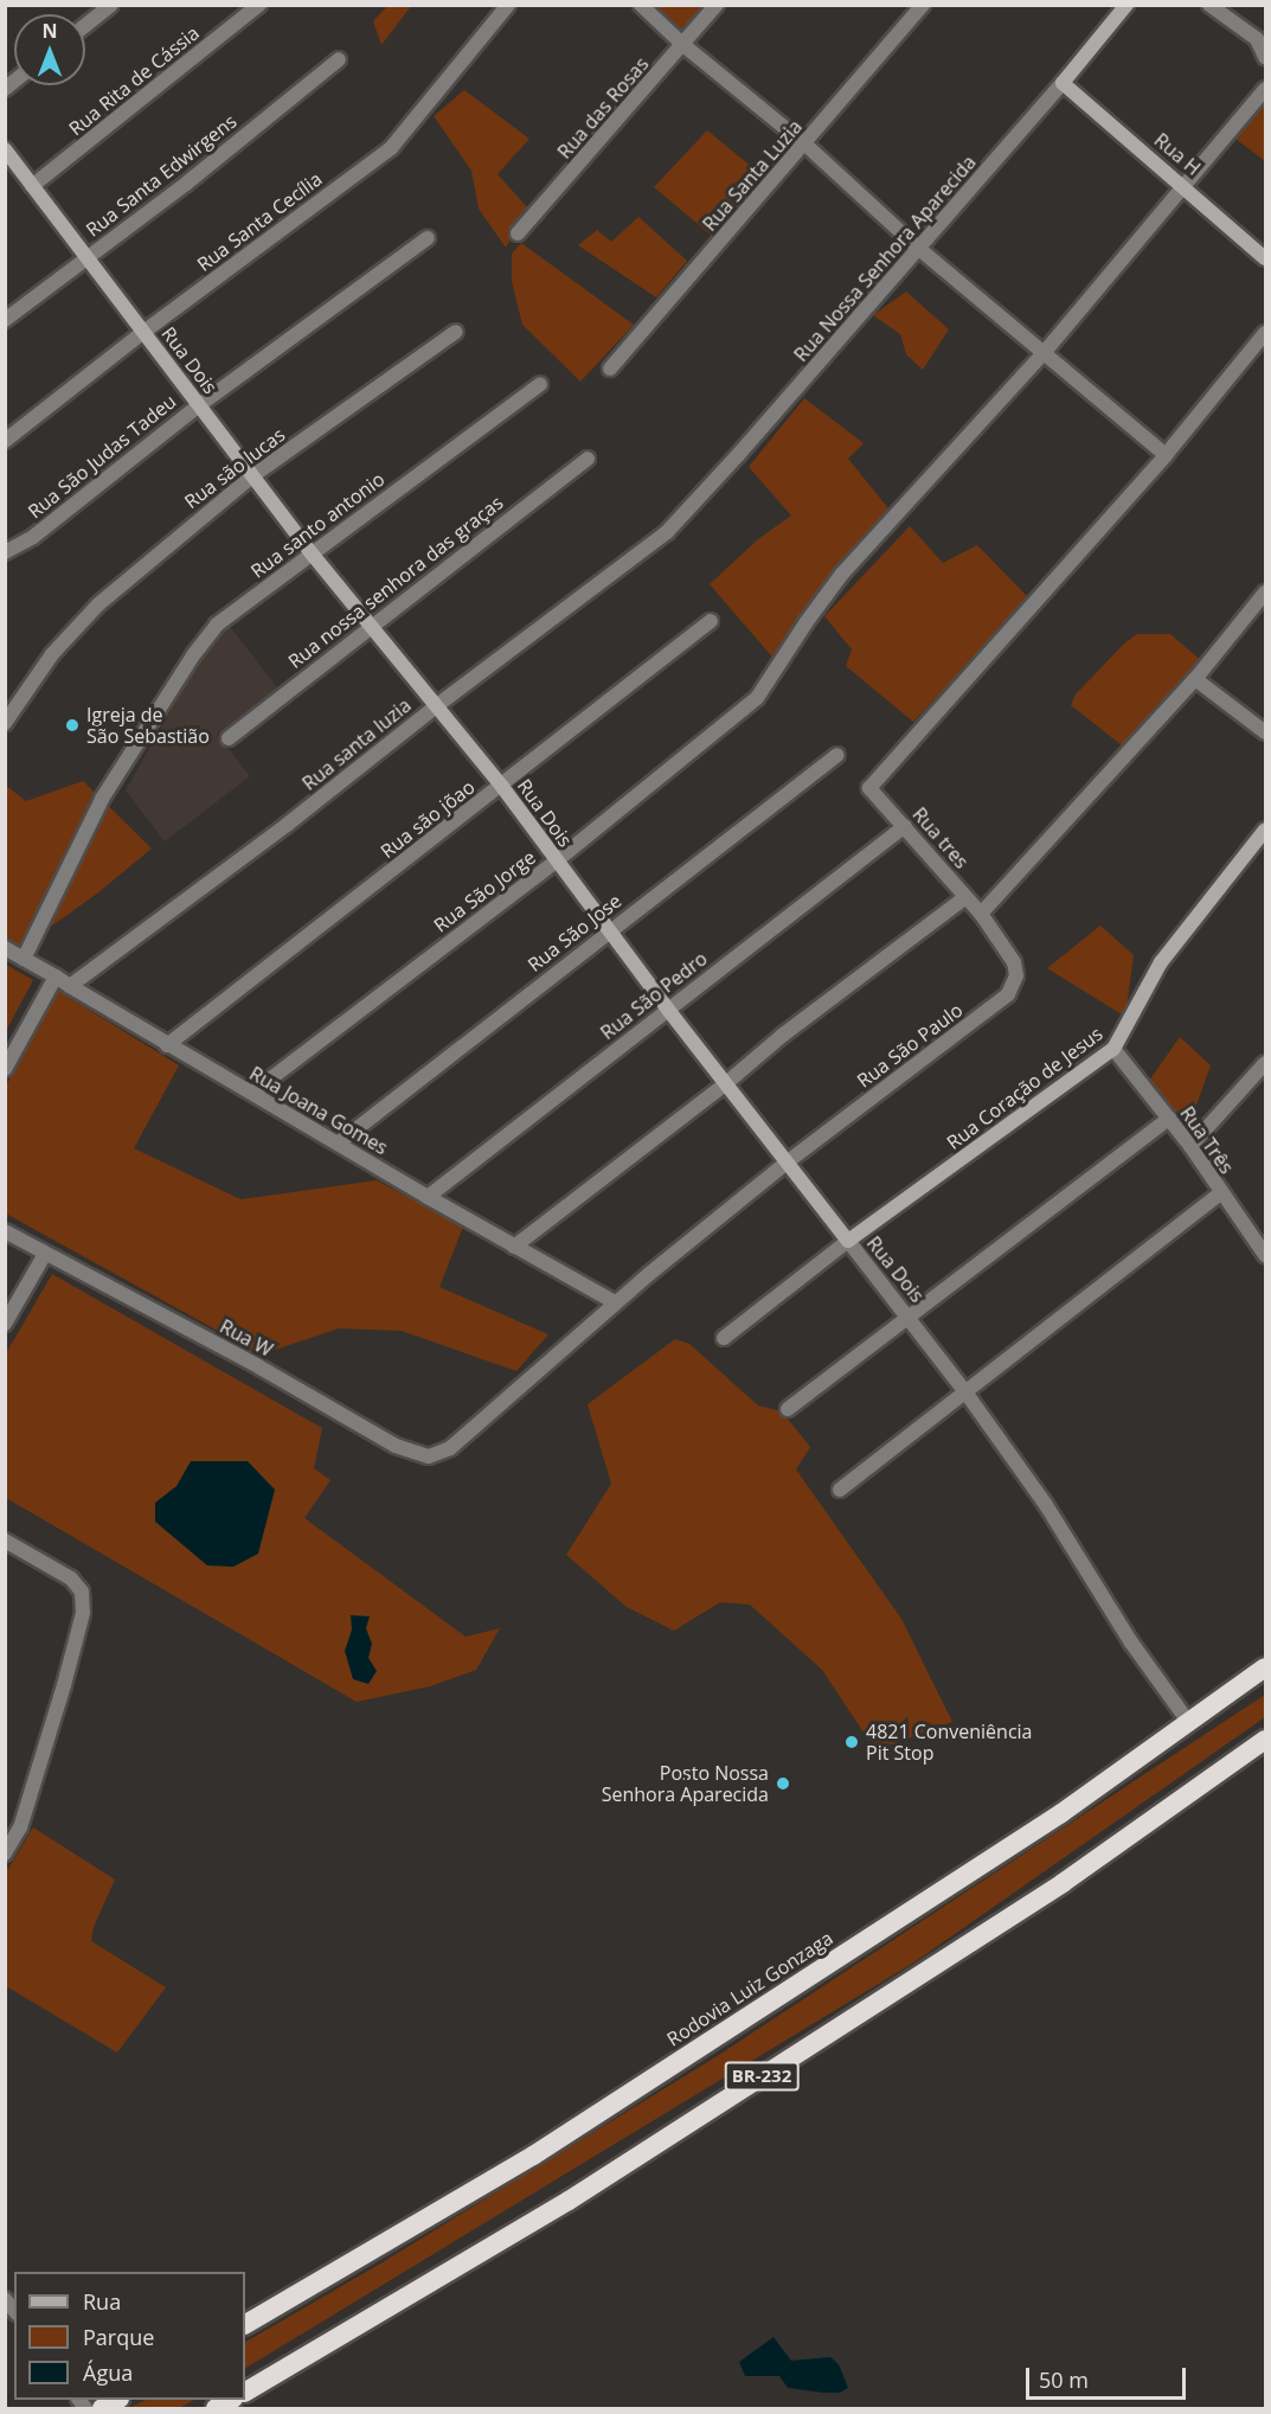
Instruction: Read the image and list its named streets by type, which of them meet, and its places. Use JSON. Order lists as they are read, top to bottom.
{
  "streets": {
    "highway": ["Rodovia Luiz Gonzaga", "BR-232"],
    "main road": [
      "Rua H",
      "Rua Nossa Senhora Aparecida",
      "Rua Dois",
      "Rua Coração de Jesus"
    ],
    "street": [
      "Rua Rita de Cássia",
      "Rua das Rosas",
      "Rua Santa Edwirgens",
      "Rua Santa Luzia",
      "Rua Santa Cecília",
      "Rua São Judas Tadeu",
      "Rua são lucas",
      "Rua santo antonio",
      "Rua nossa senhora das graças",
      "Rua santa luzia",
      "Rua são jõao",
      "Rua tres",
      "Rua São Jorge",
      "Rua São Jose",
      "Rua São Pedro",
      "Rua São Paulo",
      "Rua Joana Gomes",
      "Rua Três",
      "Rua W"
    ]
  },
  "crossings": [
    ["Rua Rita de Cássia", "Rua Dois"],
    ["Rua H", "Rua Nossa Senhora Aparecida"],
    ["Rua H", "Rua São Jorge"],
    ["Rua Santa Edwirgens", "Rua Dois"],
    ["Rua Santa Cecília", "Rua Dois"],
    ["Rua Nossa Senhora Aparecida", "Rua santa luzia"],
    ["Rua Dois", "Rua São Judas Tadeu"],
    ["Rua Dois", "Rua são lucas"],
    ["Rua Dois", "Rua santo antonio"],
    ["Rua Dois", "Rua nossa senhora das graças"],
    ["Rua Dois", "Rua santa luzia"],
    ["Rua Dois", "Rua são jõao"],
    ["Rua Dois", "Rua São Jorge"],
    ["Rua Dois", "Rua São Jose"],
    ["Rua Dois", "Rua São Pedro"],
    ["Rua Dois", "Rua São Paulo"],
    ["Rua Dois", "Rua Coração de Jesus"],
    ["Rua Dois", "Rodovia Luiz Gonzaga"],
    ["Rua santo antonio", "Rua Joana Gomes"],
    ["Rua santa luzia", "Rua Joana Gomes"],
    ["Rua são jõao", "Rua Joana Gomes"],
    ["Rua tres", "Rua São Pedro"],
    ["Rua tres", "Rua São Paulo"],
    ["Rua São Jorge", "Rua Joana Gomes"],
    ["Rua São Jose", "Rua Joana Gomes"],
    ["Rua São Pedro", "Rua Joana Gomes"],
    ["Rua São Paulo", "Rua Joana Gomes"],
    ["Rua São Paulo", "Rua W"],
    ["Rua Coração de Jesus", "Rua Três"]
  ],
  "places": ["Igreja de São Sebastião", "4821 Conveniência Pit Stop", "Posto Nossa Senhora Aparecida"],
  "legend": ["Rua", "Parque", "Água"],
  "scale_bar": "50 m",
  "north": "top"
}
